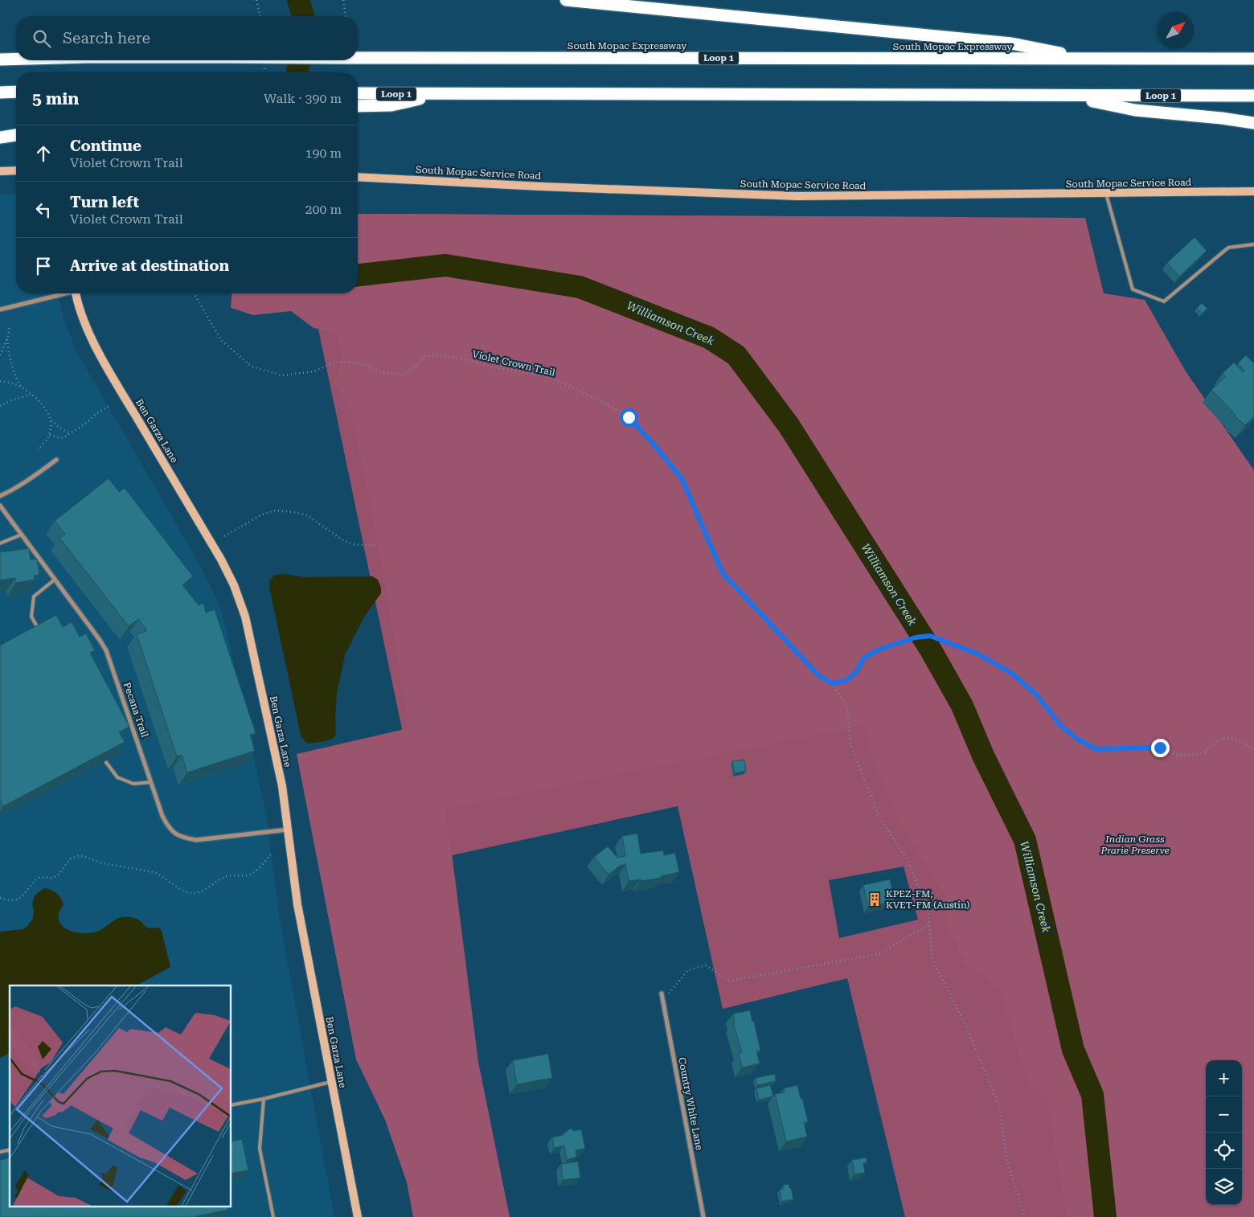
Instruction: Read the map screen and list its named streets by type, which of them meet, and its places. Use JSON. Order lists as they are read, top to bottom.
{
  "streets": {
    "highway": ["South Mopac Expressway", "Loop 1"],
    "street": [
      "South Mopac Service Road",
      "Ben Garza Lane",
      "Pecana Trail",
      "Country White Lane"
    ],
    "path": ["Violet Crown Trail"]
  },
  "crossings": [
    ["Ben Garza Lane", "Pecana Trail"]
  ],
  "water": ["Williamson Creek"],
  "parks": ["Indian Grass Prarie Preserve"],
  "places": {
    "building": ["KPEZ-FM, KVET-FM (Austin)"]
  },
  "north": "top right",
  "page": {
    "search": "Search here",
    "heading": ["5 min", "Walk · 390 m"],
    "list": [
      ["Continue", "Violet Crown Trail", "190 m"],
      ["Turn left", "Violet Crown Trail", "200 m"],
      "Arrive at destination"
    ],
    "map_buttons": ["+", "−"]
  }
}
